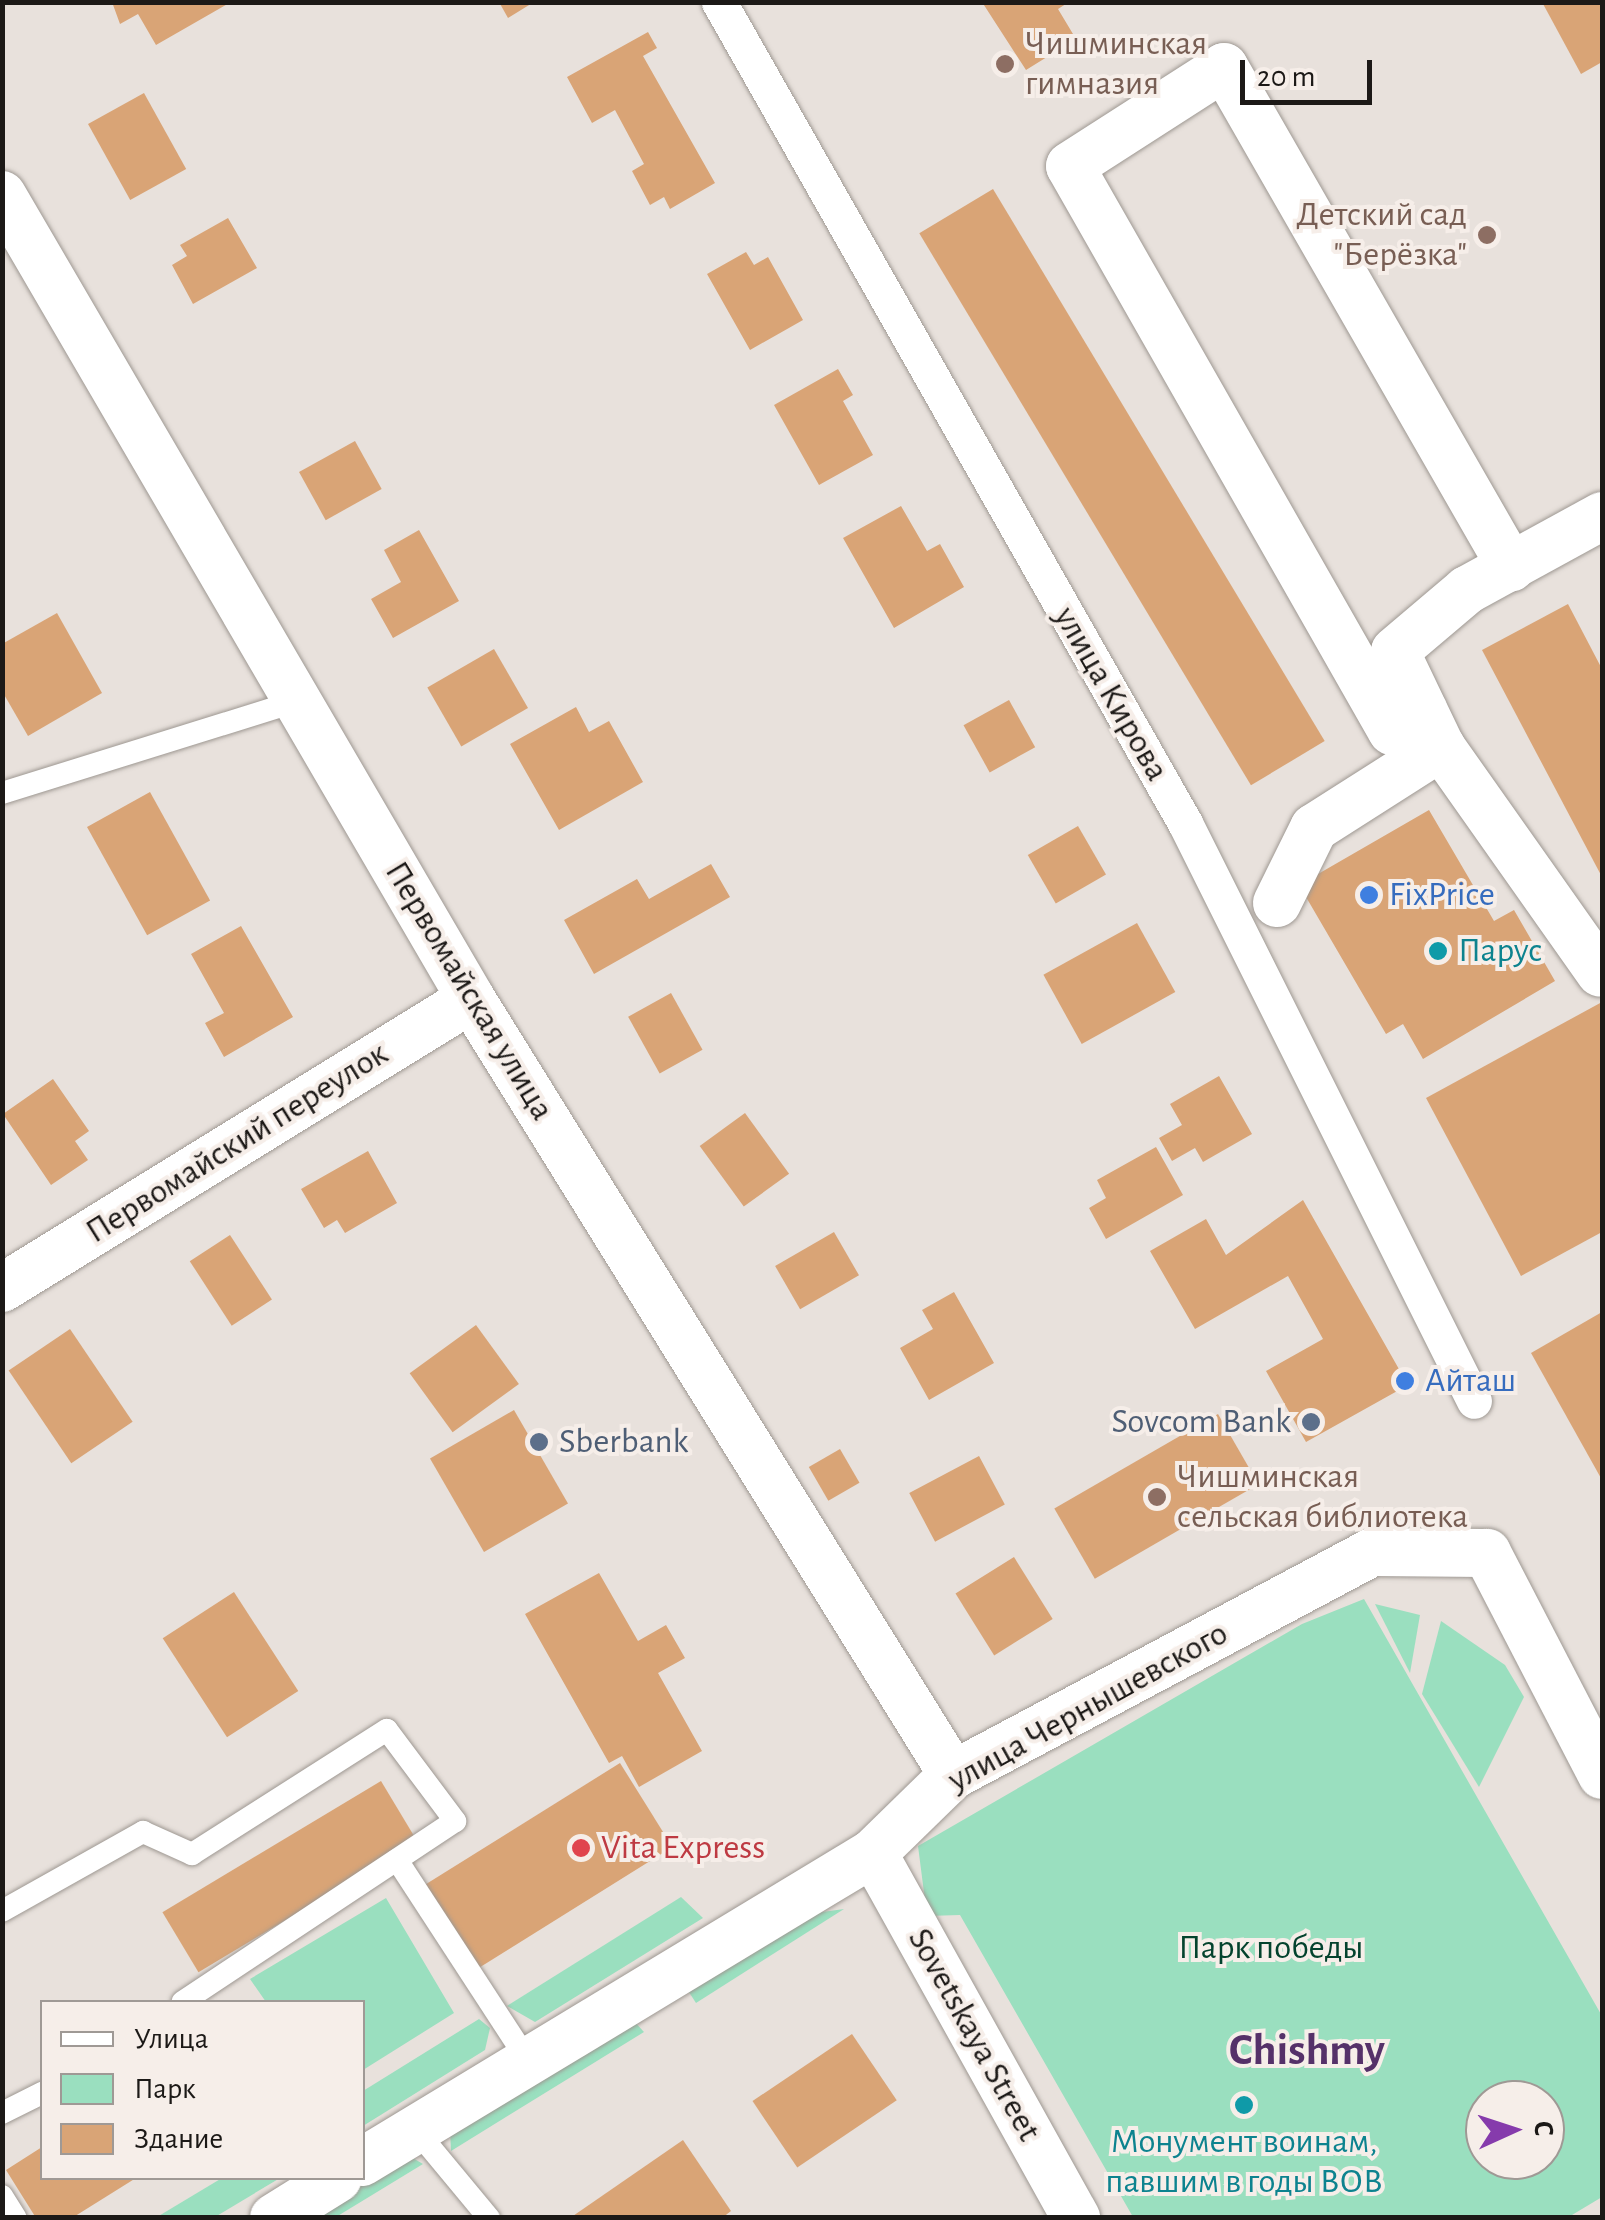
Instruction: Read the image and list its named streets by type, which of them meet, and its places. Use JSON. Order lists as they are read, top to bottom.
{
  "streets": {
    "street": [
      "улица Кирова",
      "Первомайская улица",
      "Первомайский переулок",
      "улица Чернышевского",
      "Sovetskaya Street"
    ]
  },
  "crossings": [
    ["Первомайская улица", "Первомайский переулок"],
    ["Первомайская улица", "улица Чернышевского"],
    ["улица Чернышевского", "Sovetskaya Street"]
  ],
  "districts": ["Chishmy"],
  "parks": ["Парк победы"],
  "places": [
    "Чишминская гимназия",
    "Детский сад \"Берёзка\"",
    "FixPrice",
    "Парус",
    "Айташ",
    "Sovcom Bank",
    "Sberbank",
    "Чишминская сельская библиотека",
    "Vita Express",
    "Монумент воинам, павшим в годы ВОВ"
  ],
  "legend": ["Улица", "Парк", "Здание"],
  "scale_bar": "20 m",
  "north": "right"
}
